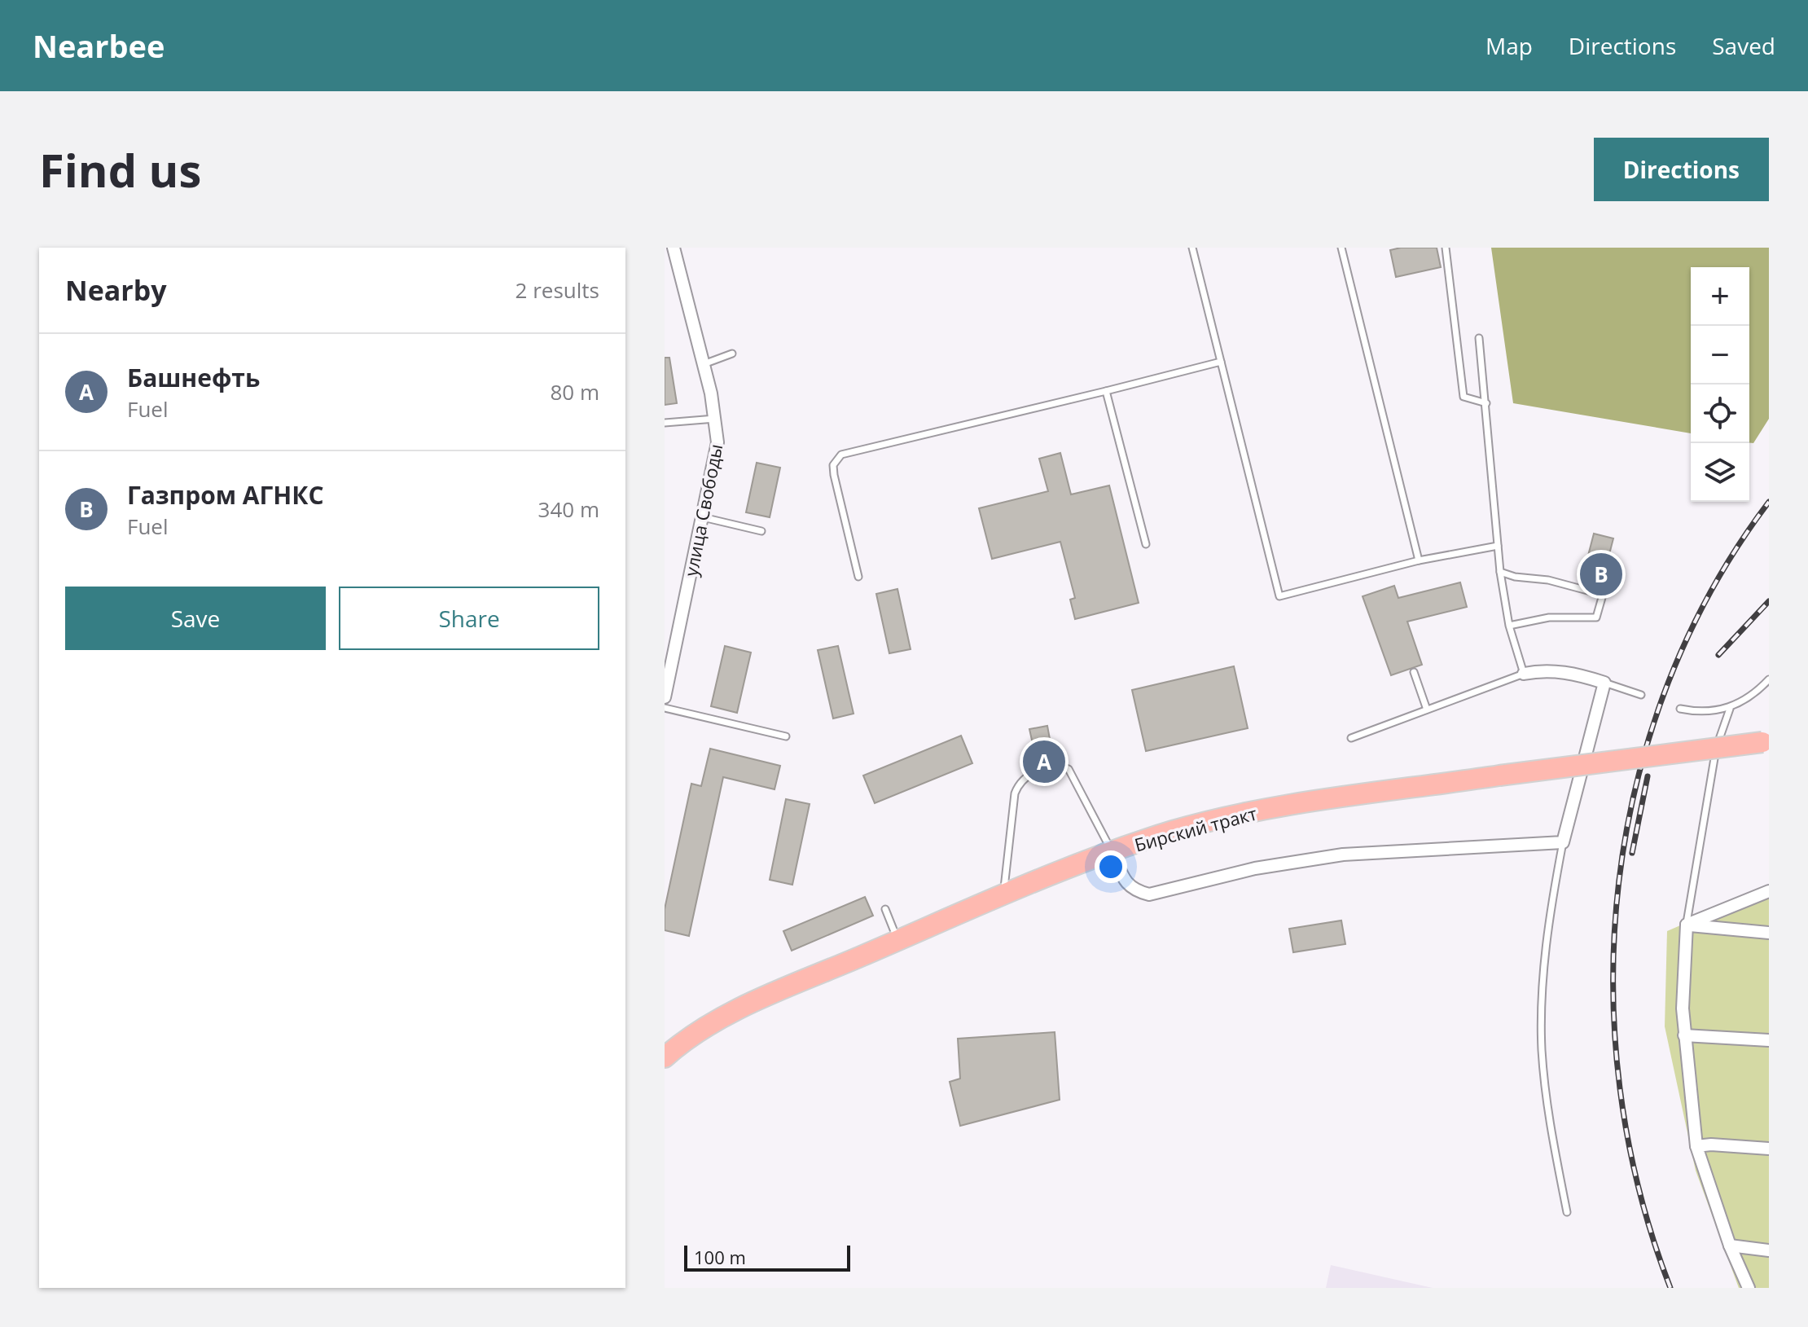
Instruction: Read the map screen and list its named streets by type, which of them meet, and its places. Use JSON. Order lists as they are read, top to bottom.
{
  "streets": {
    "main road": ["Бирский тракт"],
    "street": ["улица Свободы"]
  },
  "scale_bar": "100 m",
  "page": {
    "header": "Nearbee",
    "nav": ["Map", "Directions", "Saved"],
    "buttons": [
      "Directions",
      ["Save", "Share"]
    ],
    "title": "Find us",
    "heading": ["Nearby", "2 results"],
    "map_buttons": ["+", "−"],
    "list": [
      {
        "mark": "A",
        "name": "Башнефть",
        "note": "Fuel",
        "value": "80 m"
      },
      {
        "mark": "B",
        "name": "Газпром АГНКС",
        "note": "Fuel",
        "value": "340 m"
      }
    ],
    "pins": ["B", "A"],
    "scale": "100 m"
  }
}
